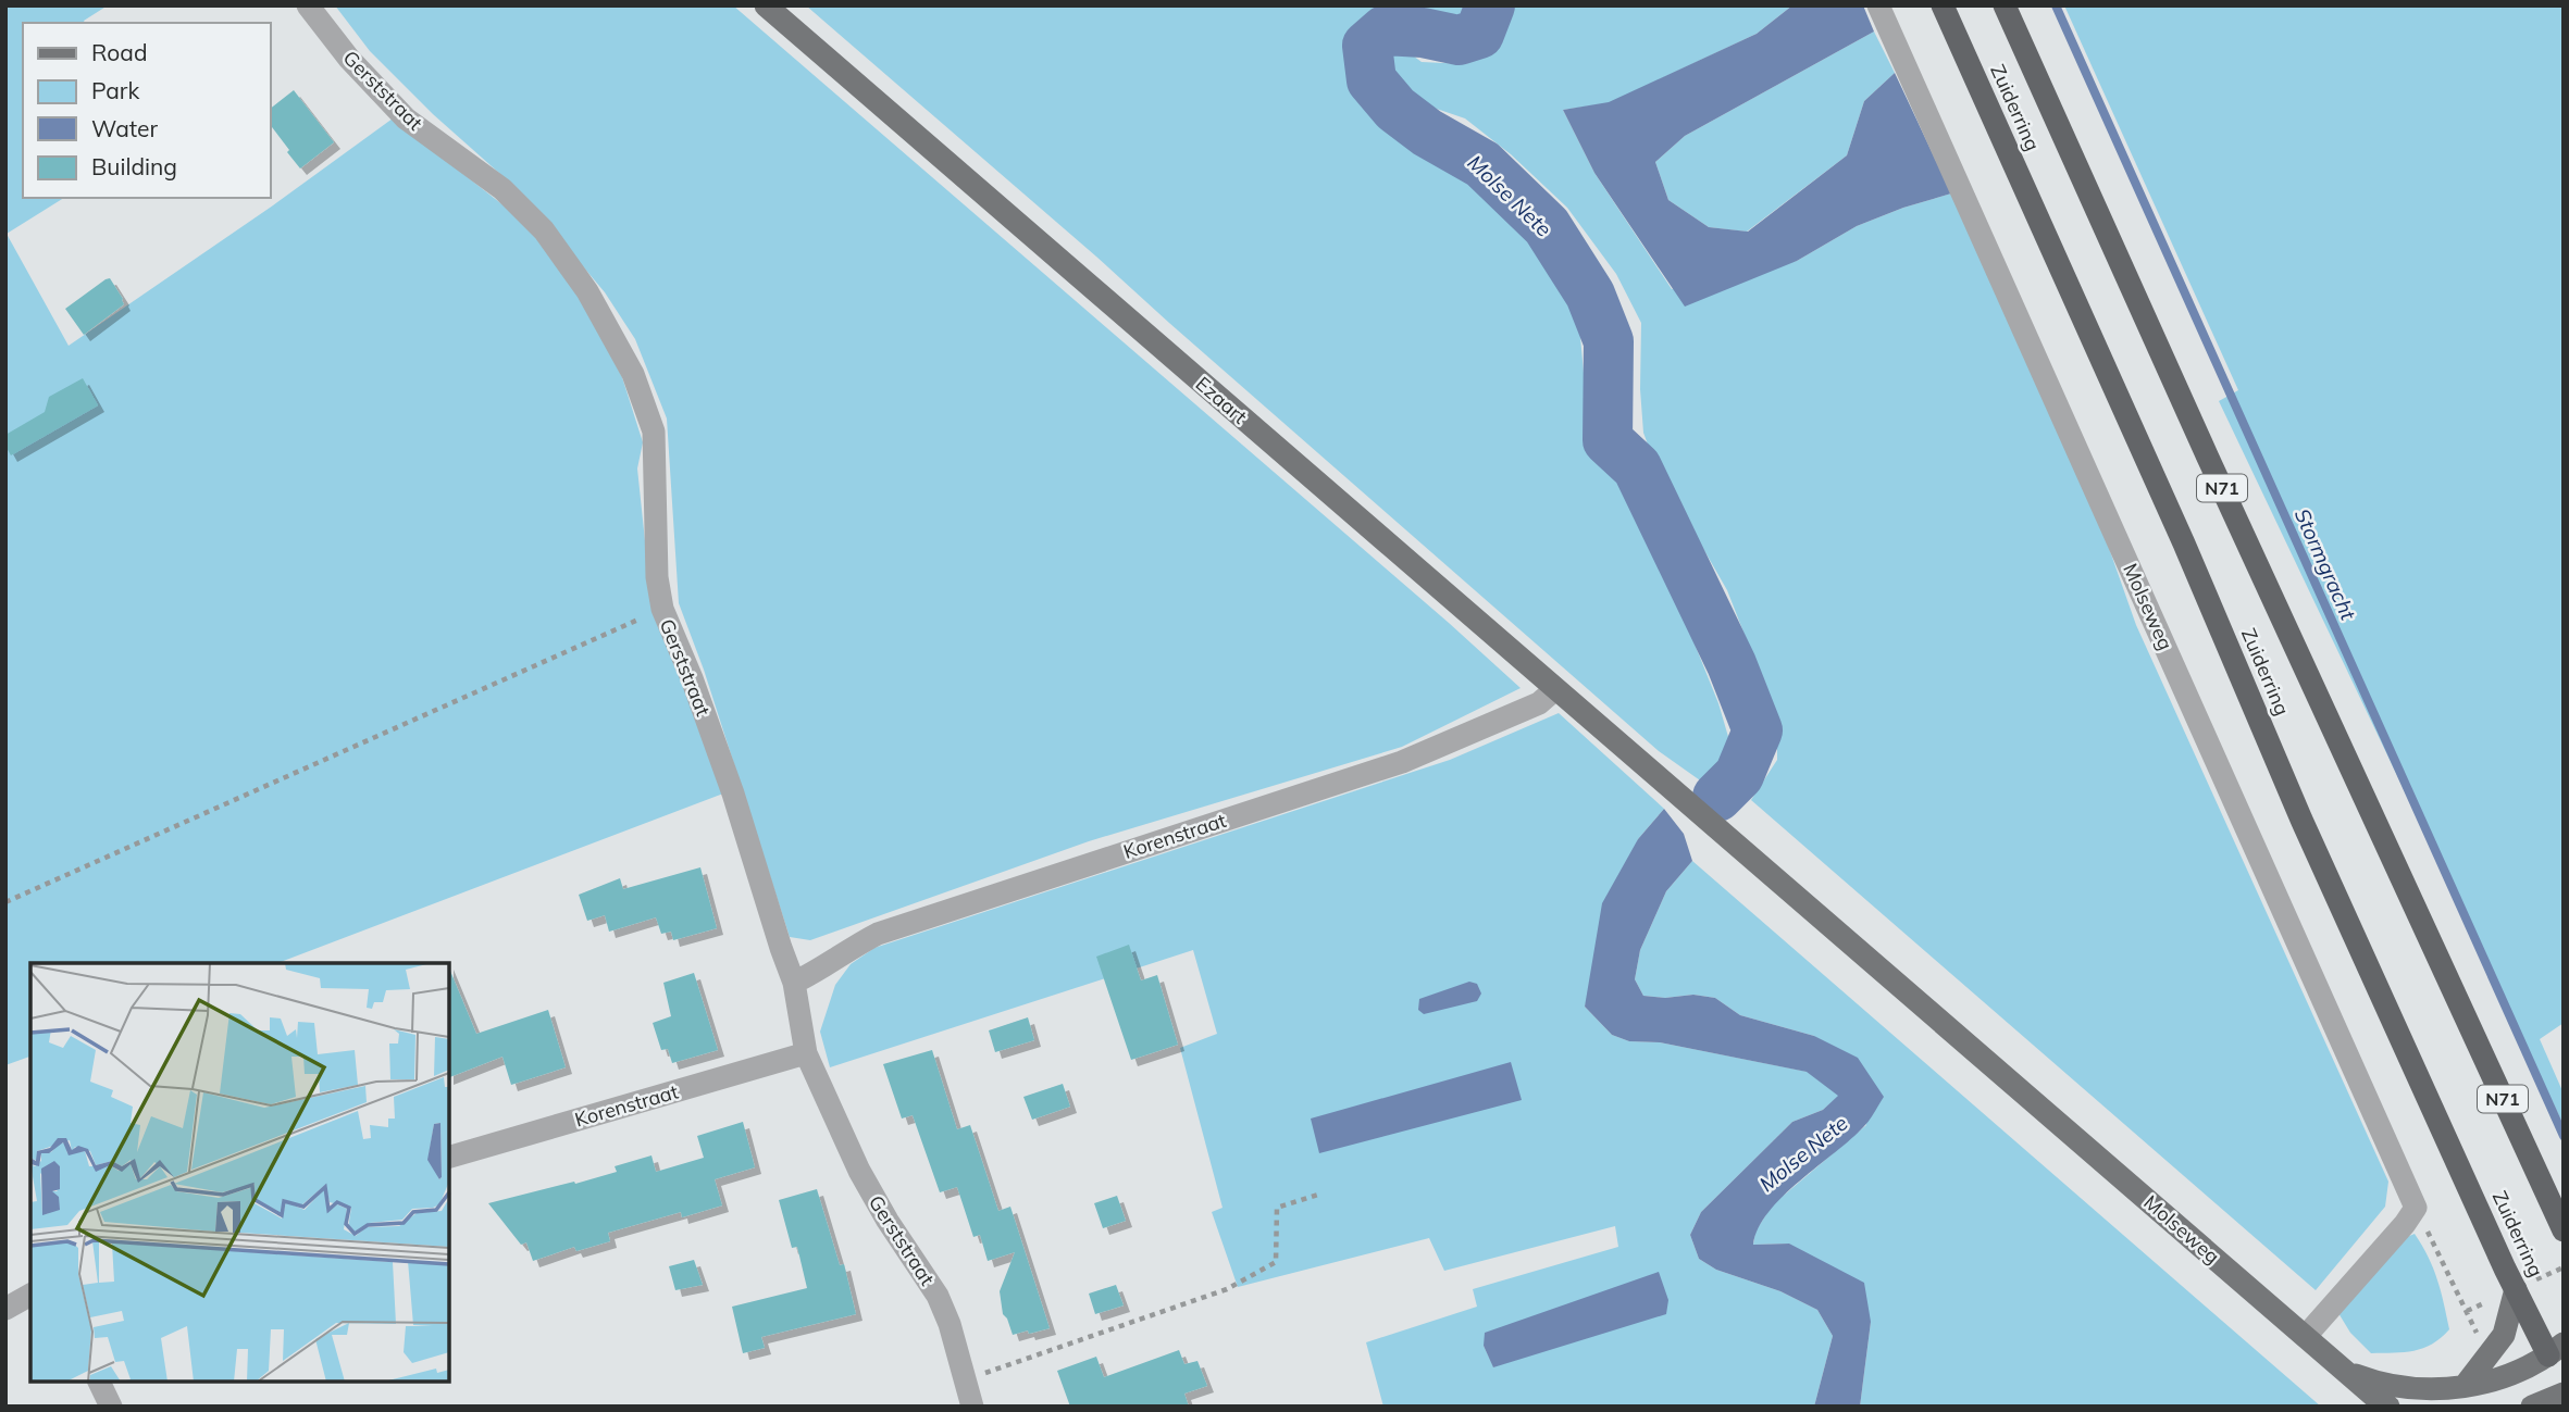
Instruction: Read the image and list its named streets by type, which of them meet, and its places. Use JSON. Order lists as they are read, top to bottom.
{
  "streets": {
    "highway": ["Zuiderring", "N71"],
    "main road": ["Ezaart", "Molseweg"],
    "street": ["Gerststraat", "Korenstraat"]
  },
  "crossings": [
    ["Gerststraat", "Korenstraat"],
    ["Zuiderring", "Molseweg"],
    ["Ezaart", "Molseweg"],
    ["Ezaart", "Korenstraat"]
  ],
  "water": ["Molse Nete", "Stormgracht"],
  "legend": [
    "Road",
    "Park",
    "Water",
    "Building"
  ]
}
